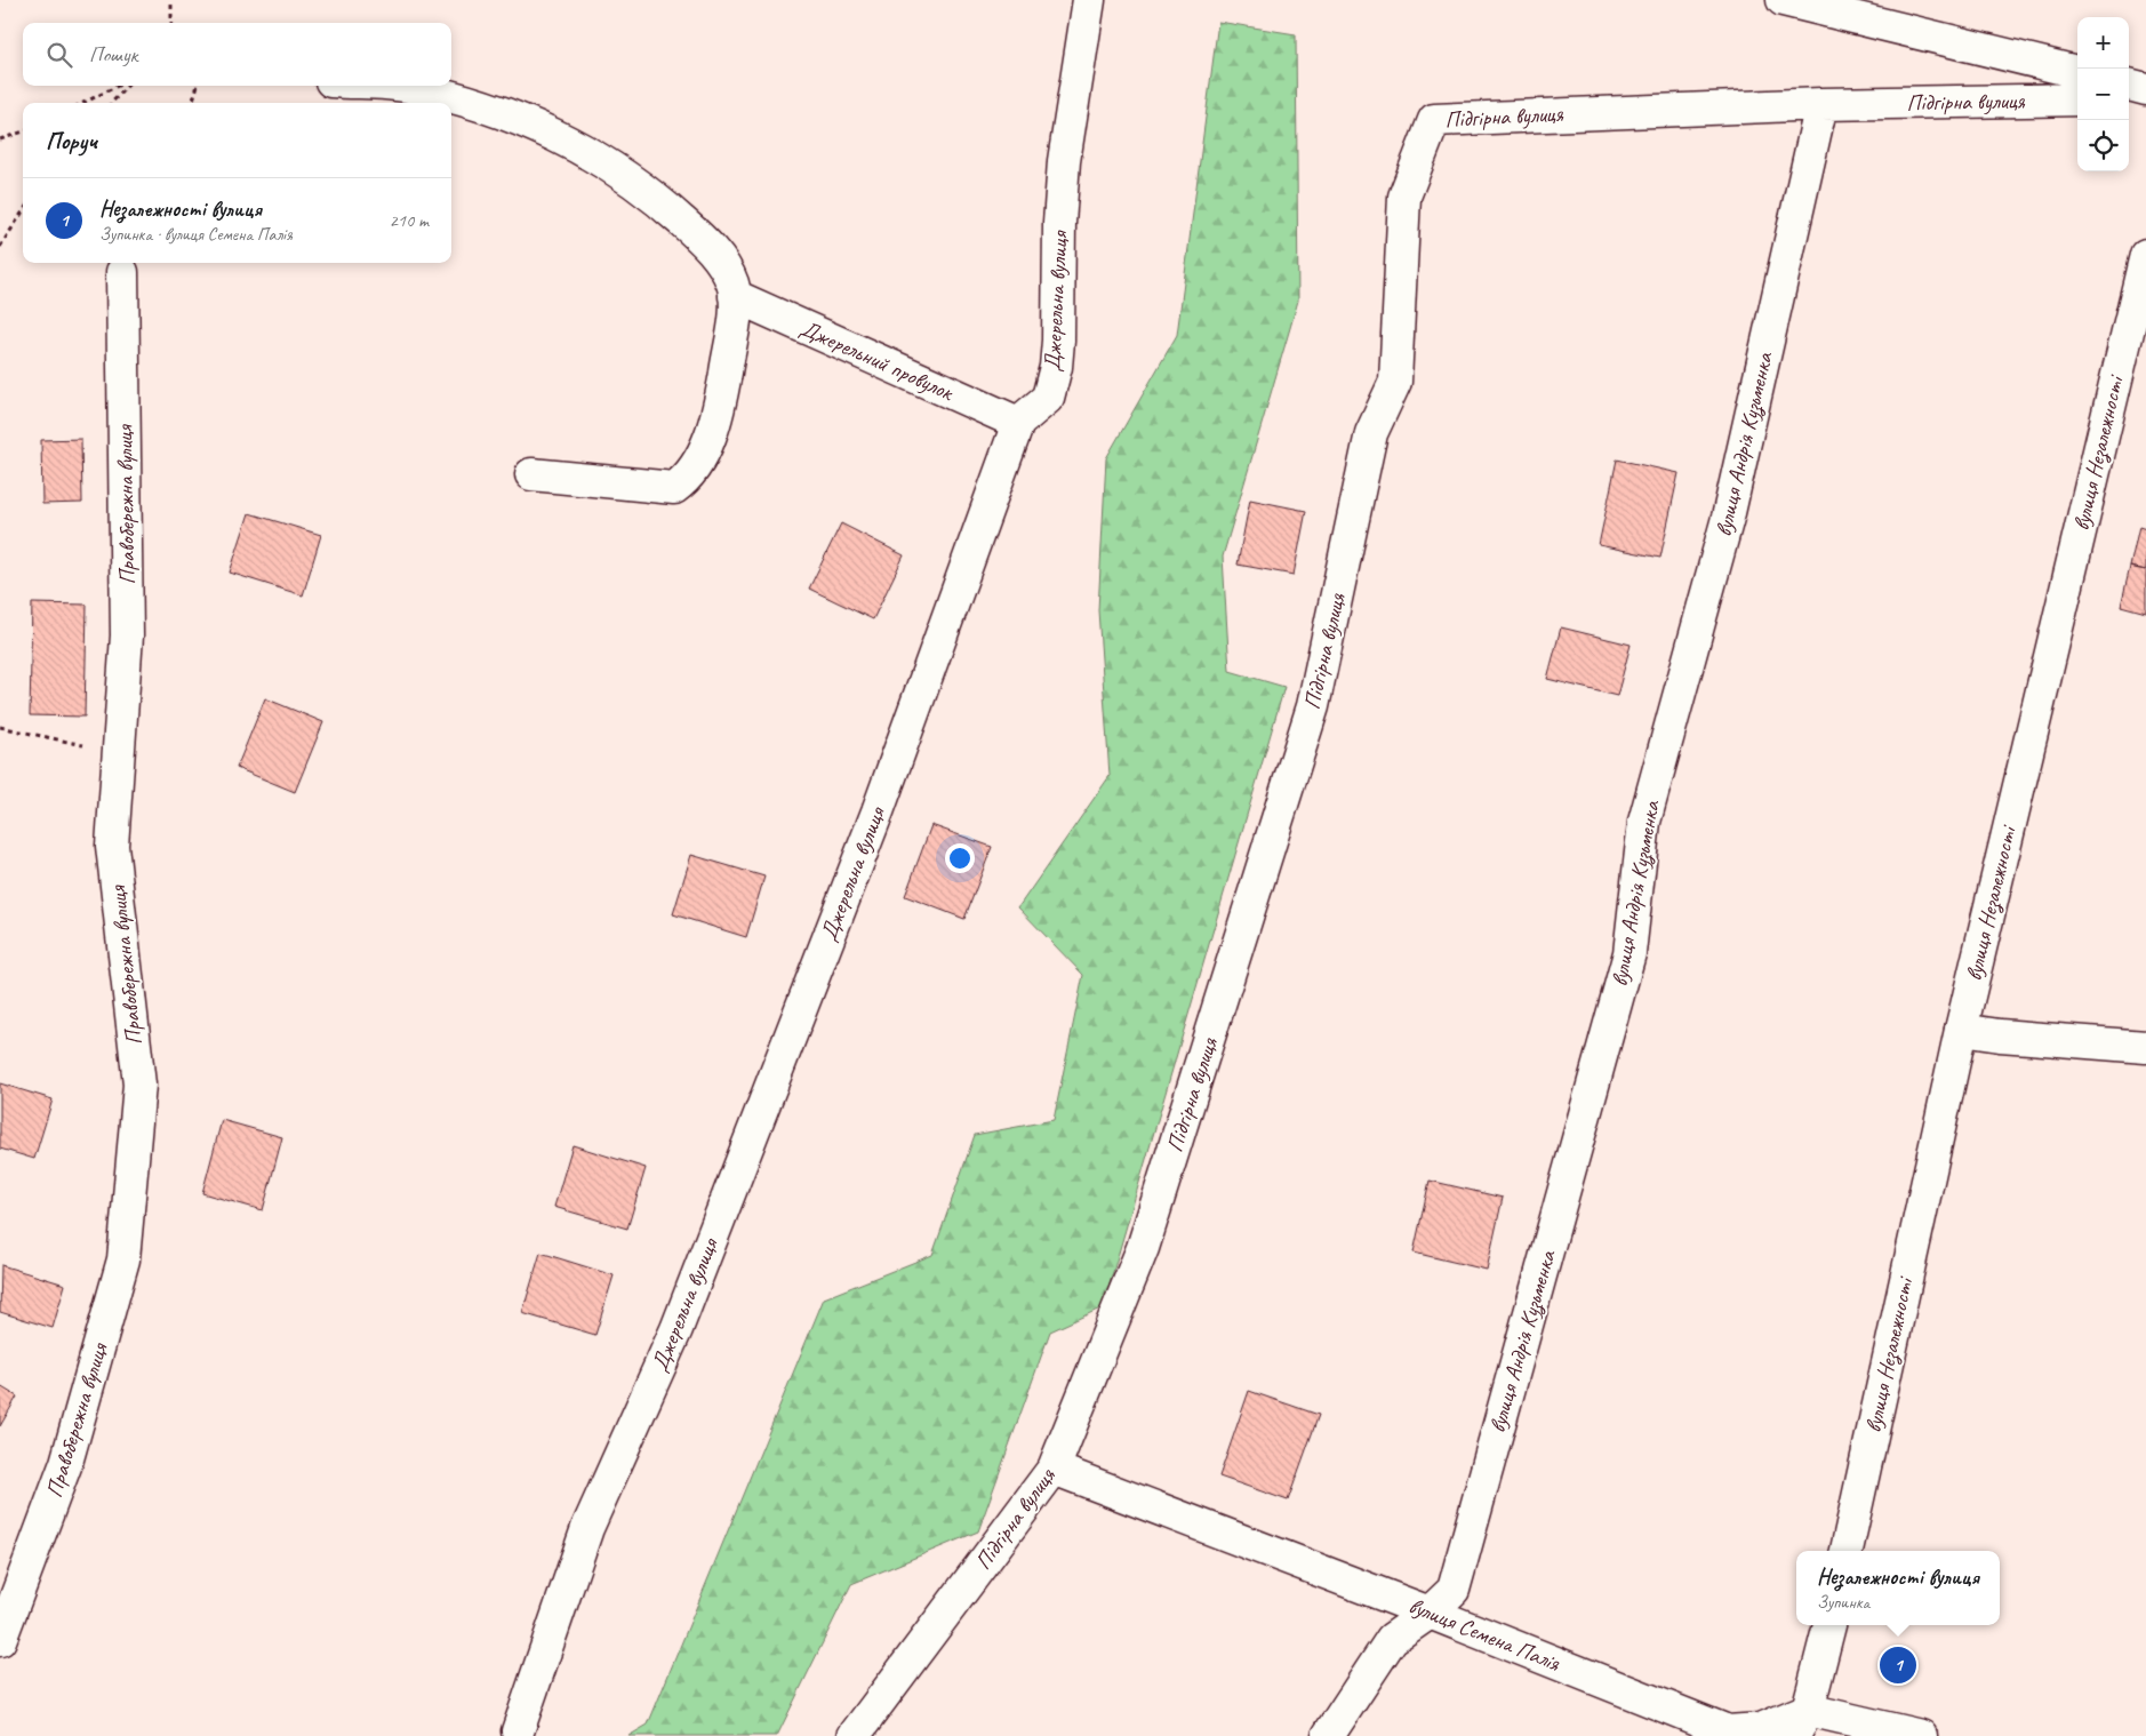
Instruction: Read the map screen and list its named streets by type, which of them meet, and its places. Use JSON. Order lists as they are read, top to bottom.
{
  "streets": {
    "street": [
      "Підгірна вулиця",
      "Джерельна вулиця",
      "Джерельний провулок",
      "вулиця Андрія Кузьменка",
      "вулиця Незалежності",
      "Правобережна вулиця",
      "вулиця Семена Палія"
    ]
  },
  "crossings": [
    ["Підгірна вулиця", "вулиця Андрія Кузьменка"],
    ["Підгірна вулиця", "вулиця Семена Палія"],
    ["Джерельна вулиця", "Джерельний провулок"],
    ["вулиця Андрія Кузьменка", "вулиця Семена Палія"]
  ],
  "page": {
    "map_buttons": ["+", "−"],
    "search": "Пошук",
    "heading": "Поруч",
    "list": [
      {
        "mark": "1",
        "name": "Незалежності вулиця",
        "note": "Зупинка · вулиця Семена Палія",
        "value": "210 m"
      }
    ],
    "popup": ["Незалежності вулиця", "Зупинка"],
    "pins": "1"
  }
}
